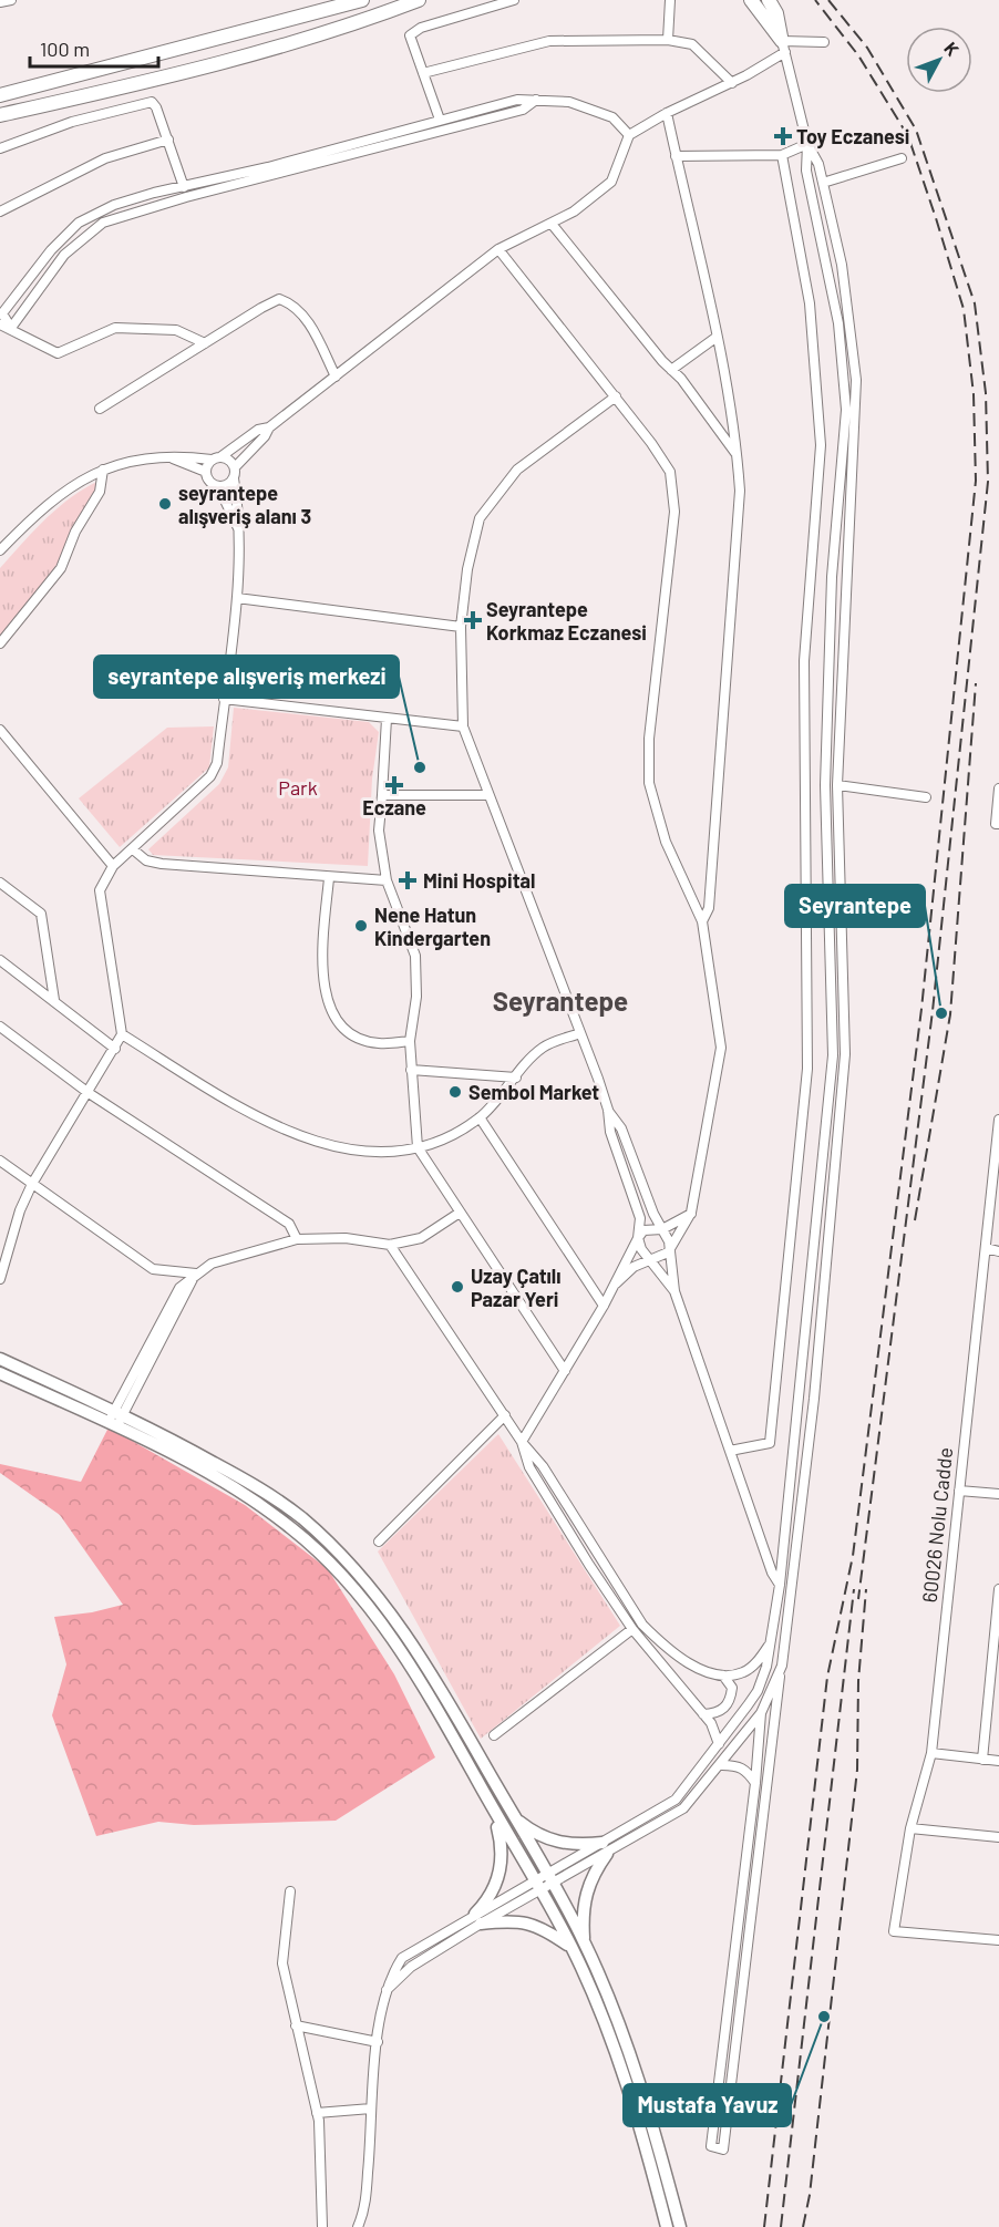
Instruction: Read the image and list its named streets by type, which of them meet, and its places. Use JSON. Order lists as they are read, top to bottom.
{
  "streets": {
    "street": ["60026 Nolu Cadde"]
  },
  "districts": ["Seyrantepe"],
  "parks": ["Park"],
  "places": {
    "health": [
      "Toy Eczanesi",
      "Seyrantepe Korkmaz Eczanesi",
      "Eczane",
      "Mini Hospital"
    ],
    "other": [
      "seyrantepe alışveriş alanı 3",
      "seyrantepe alışveriş merkezi",
      "Nene Hatun Kindergarten",
      "Seyrantepe",
      "Sembol Market",
      "Uzay Çatılı Pazar Yeri",
      "Mustafa Yavuz"
    ]
  },
  "scale_bar": "100 m",
  "north": "top right"
}
